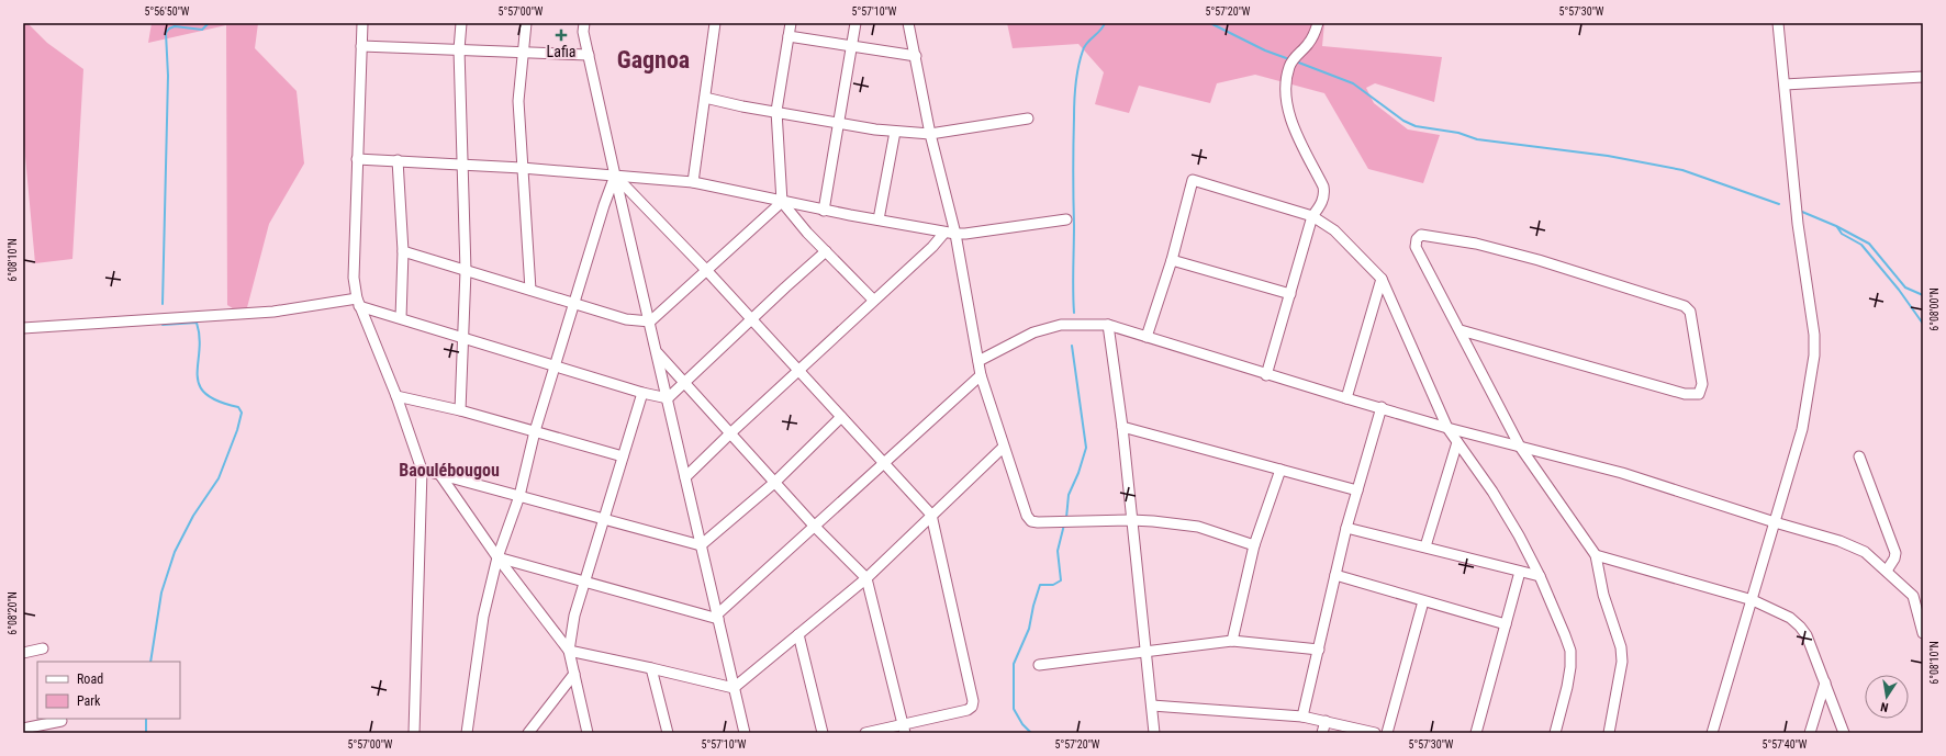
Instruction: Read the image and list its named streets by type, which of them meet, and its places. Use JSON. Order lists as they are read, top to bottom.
{
  "districts": ["Gagnoa", "Baoulébougou"],
  "places": {
    "health": ["Lafia"]
  },
  "legend": ["Road", "Park"],
  "north": "bottom",
  "coordinates": [
    "5°56'50\"W",
    "5°57'00\"W",
    "5°57'10\"W",
    "5°57'20\"W",
    "5°57'30\"W",
    "6°08'10\"N",
    "6°08'00\"N",
    "6°08'20\"N",
    "5°57'40\"W"
  ]
}
